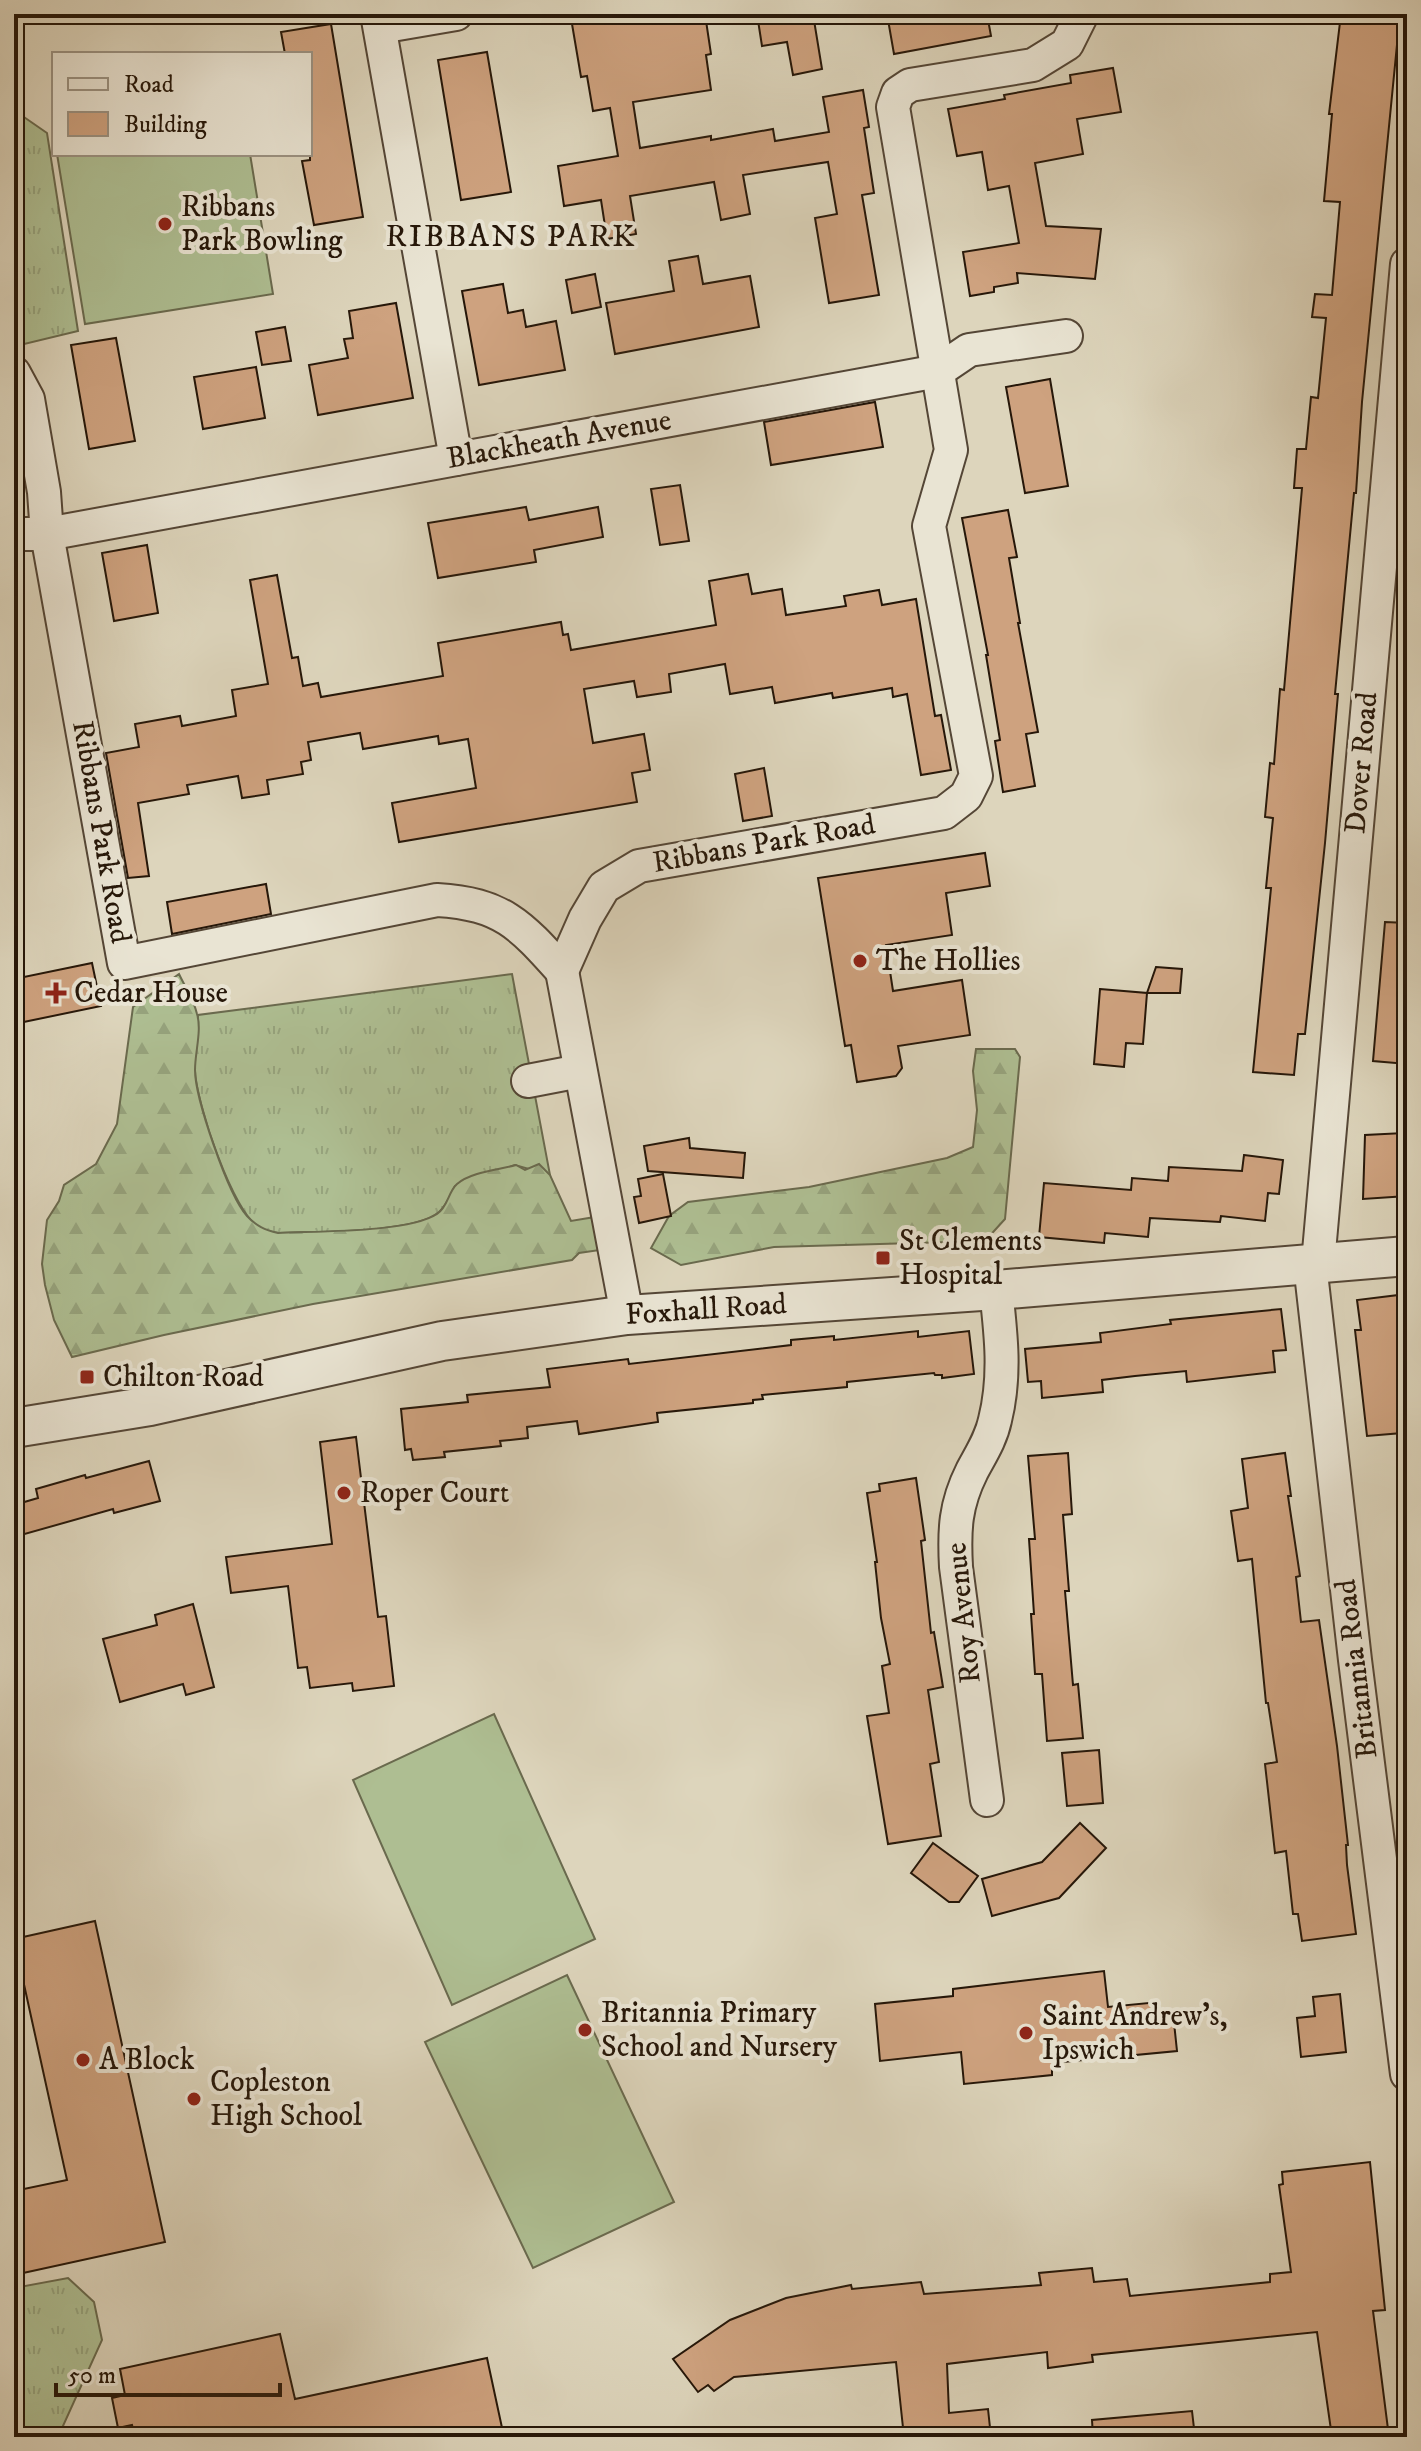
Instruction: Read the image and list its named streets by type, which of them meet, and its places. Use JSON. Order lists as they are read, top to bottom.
{
  "streets": {
    "street": [
      "Blackheath Avenue",
      "Dover Road",
      "Ribbans Park Road",
      "Foxhall Road",
      "Roy Avenue",
      "Britannia Road"
    ]
  },
  "crossings": [
    ["Blackheath Avenue", "Ribbans Park Road"],
    ["Dover Road", "Foxhall Road"],
    ["Dover Road", "Britannia Road"],
    ["Foxhall Road", "Roy Avenue"],
    ["Foxhall Road", "Britannia Road"]
  ],
  "districts": ["RIBBANS PARK"],
  "places": {
    "other": [
      "Ribbans Park Bowling",
      "The Hollies",
      "Roper Court",
      "Britannia Primary School and Nursery",
      "Saint Andrew's, Ipswich",
      "A Block",
      "Copleston High School"
    ],
    "health": ["Cedar House"],
    "transit": ["St Clements Hospital", "Chilton Road"]
  },
  "legend": ["Road", "Building"],
  "scale_bar": "50 m"
}
